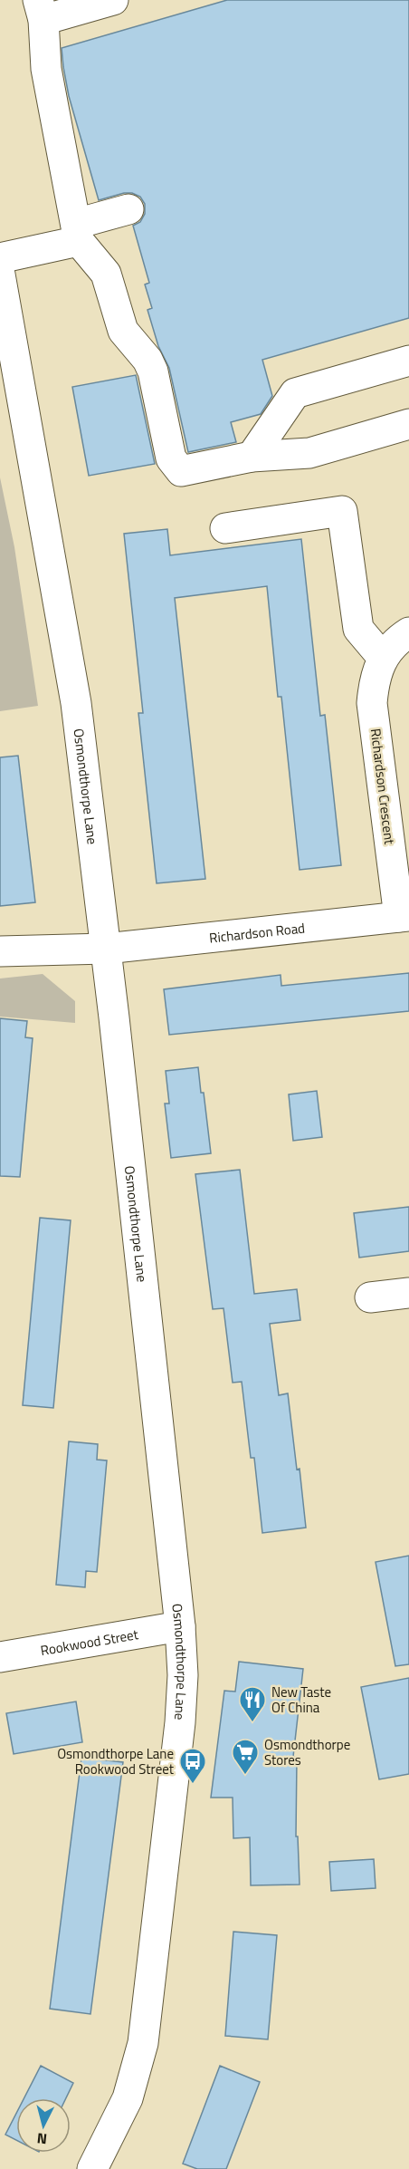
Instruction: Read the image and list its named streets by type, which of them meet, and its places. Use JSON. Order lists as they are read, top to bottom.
{
  "streets": {
    "street": [
      "Osmondthorpe Lane",
      "Richardson Crescent",
      "Richardson Road",
      "Rookwood Street"
    ]
  },
  "crossings": [
    ["Osmondthorpe Lane", "Richardson Road"],
    ["Osmondthorpe Lane", "Rookwood Street"],
    ["Richardson Crescent", "Richardson Road"]
  ],
  "places": {
    "restaurant": ["New Taste Of China"],
    "supermarket": ["Osmondthorpe Stores"],
    "bus stop": ["Osmondthorpe Lane Rookwood Street"]
  },
  "north": "bottom"
}
